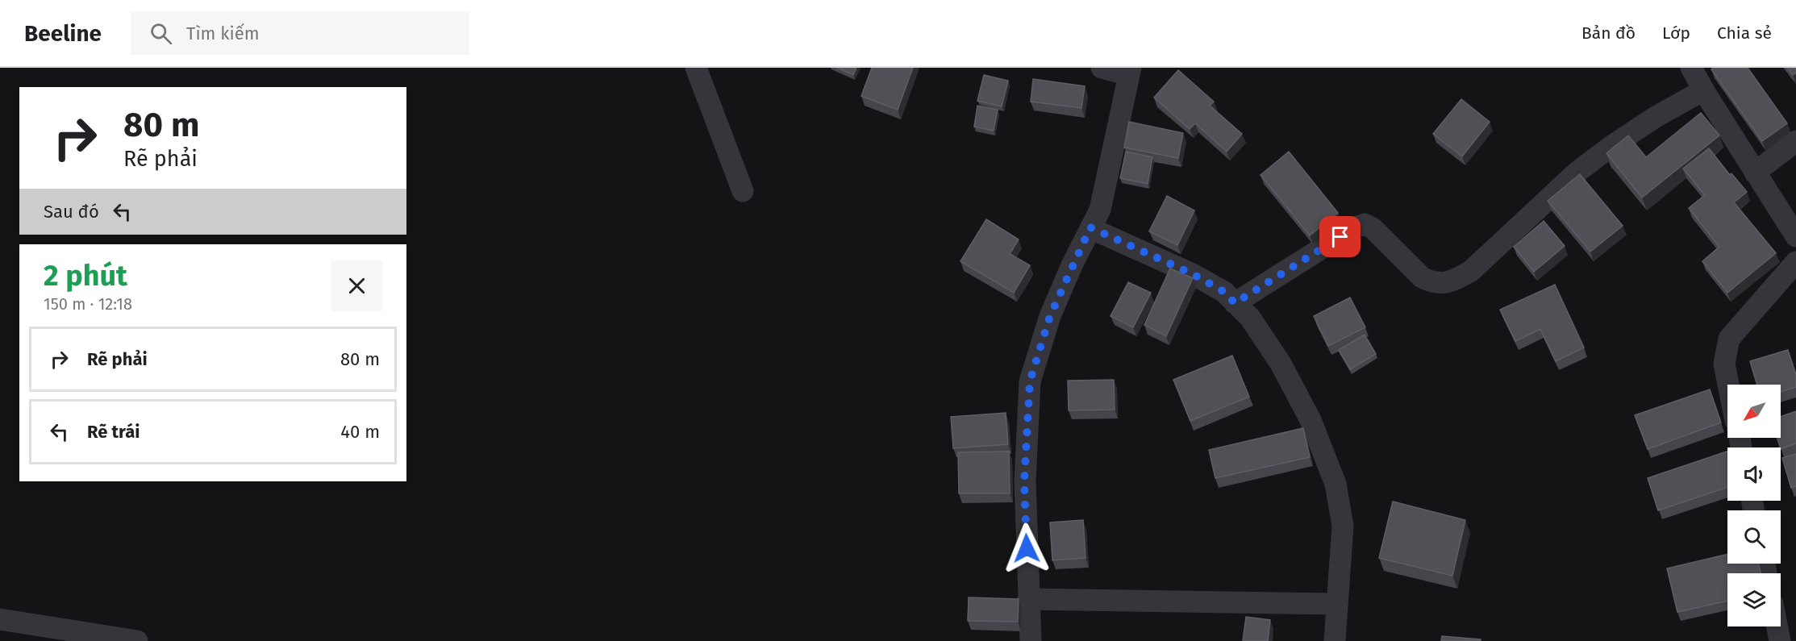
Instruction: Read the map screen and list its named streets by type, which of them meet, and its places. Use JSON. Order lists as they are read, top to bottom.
{
  "north": "bottom left",
  "page": {
    "header": "Beeline",
    "search": "Tìm kiếm",
    "nav": ["Bản đồ", "Lớp", "Chia sẻ"],
    "turn": ["80 m", "Rẽ phải"],
    "then": "Sau đó",
    "heading": ["2 phút", "150 m · 12:18"],
    "list": [
      {
        "name": "Rẽ phải",
        "value": "80 m"
      },
      {
        "name": "Rẽ trái",
        "value": "40 m"
      }
    ]
  }
}
